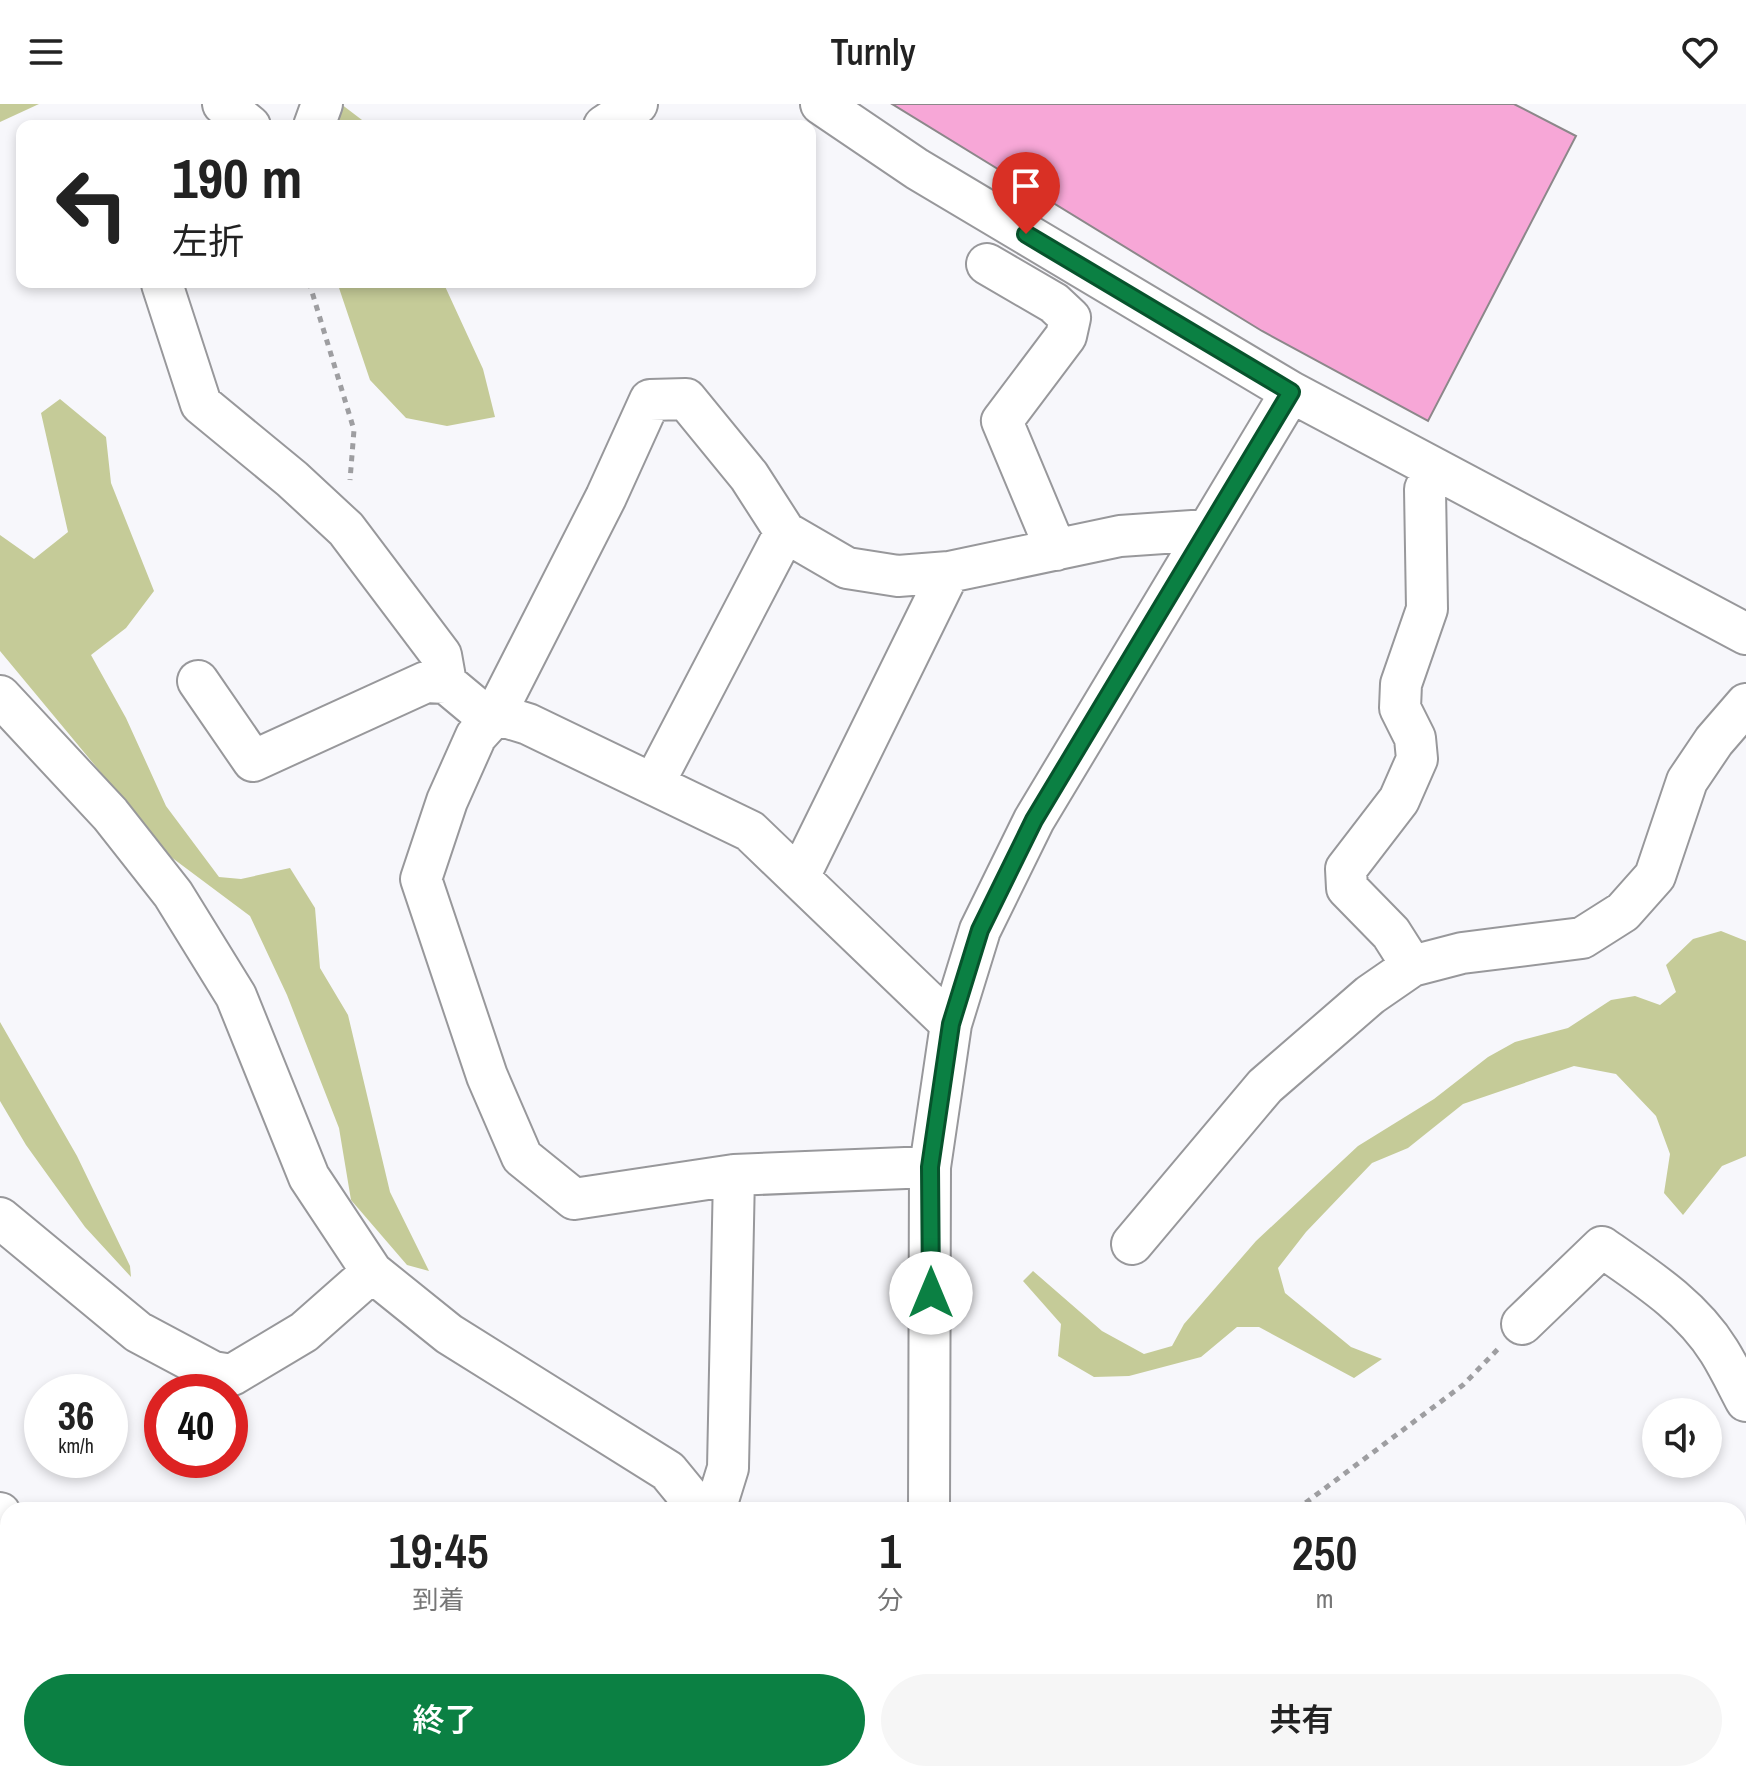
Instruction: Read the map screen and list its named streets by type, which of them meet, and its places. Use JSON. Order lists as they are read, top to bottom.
{
  "page": {
    "header": "Turnly",
    "turn": ["190 m", "左折"],
    "speed": "36 km/h",
    "limit": "40",
    "eta": [
      "19:45",
      "到着",
      "1",
      "分",
      "250",
      "m"
    ],
    "buttons": ["終了", "共有"]
  }
}
